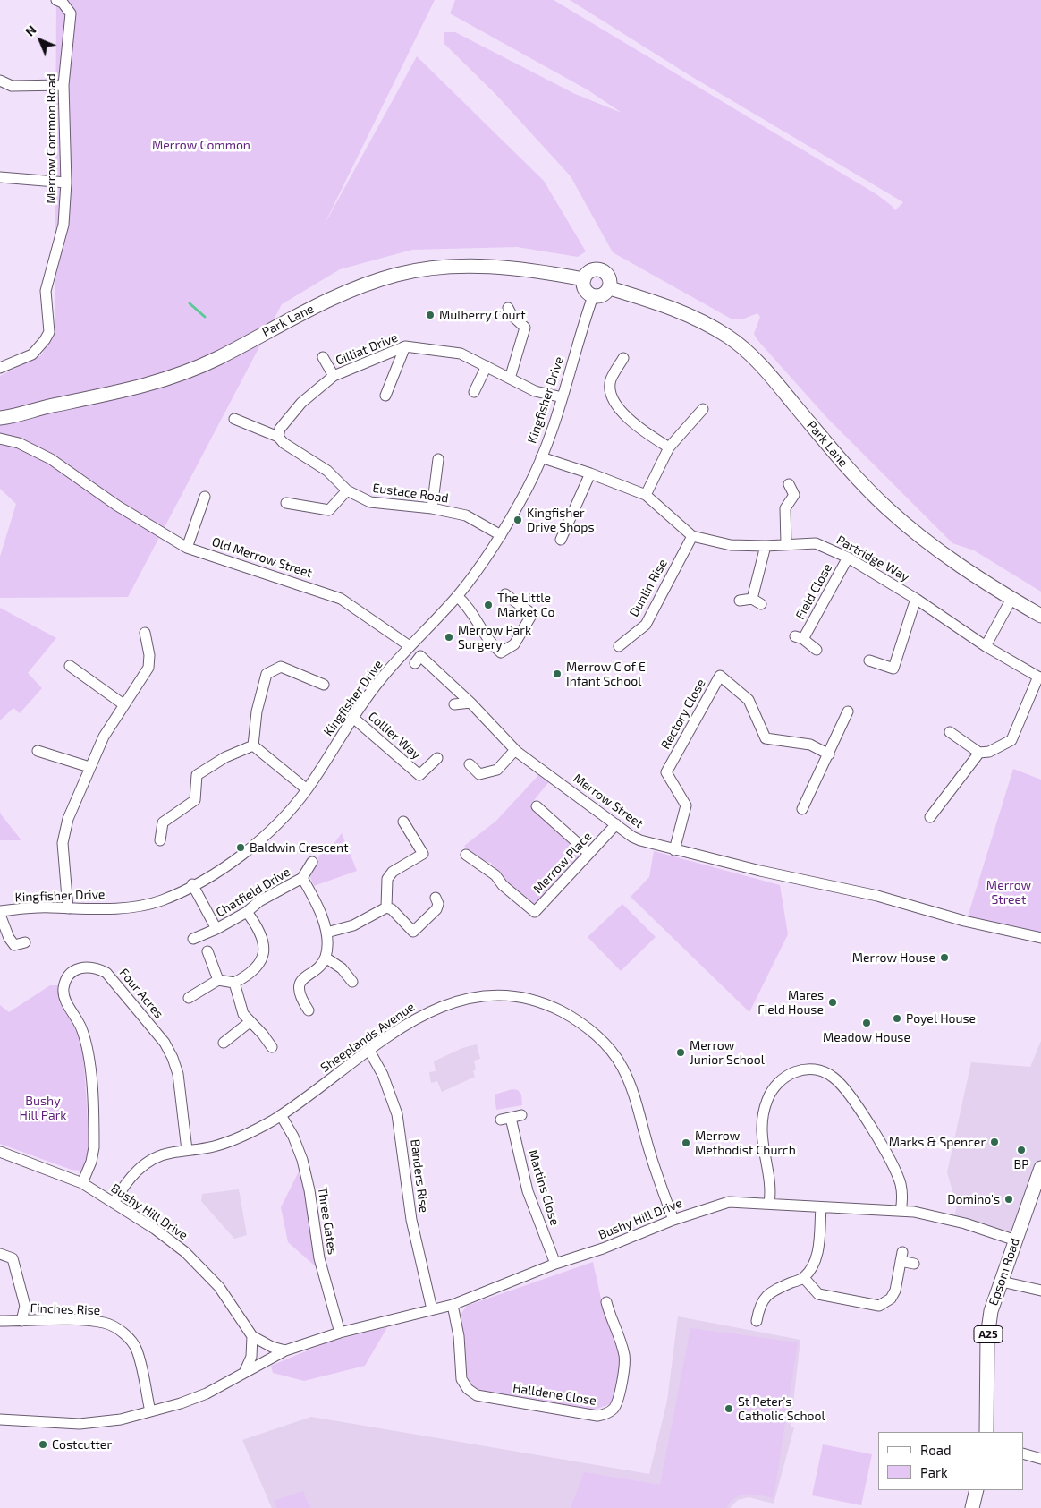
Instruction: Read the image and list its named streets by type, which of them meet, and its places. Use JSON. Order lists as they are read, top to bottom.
{
  "streets": {
    "main road": ["Park Lane", "Epsom Road", "A25"],
    "street": [
      "Merrow Common Road",
      "Gilliat Drive",
      "Kingfisher Drive",
      "Eustace Road",
      "Old Merrow Street",
      "Partridge Way",
      "Dunlin Rise",
      "Field Close",
      "Rectory Close",
      "Collier Way",
      "Merrow Street",
      "Merrow Place",
      "Chatfield Drive",
      "Four Acres",
      "Sheeplands Avenue",
      "Banders Rise",
      "Martins Close",
      "Bushy Hill Drive",
      "Three Gates",
      "Finches Rise",
      "Halldene Close"
    ]
  },
  "crossings": [
    ["Park Lane", "Kingfisher Drive"],
    ["Gilliat Drive", "Kingfisher Drive"],
    ["Gilliat Drive", "Eustace Road"],
    ["Kingfisher Drive", "Eustace Road"],
    ["Kingfisher Drive", "Old Merrow Street"],
    ["Kingfisher Drive", "Partridge Way"],
    ["Kingfisher Drive", "Collier Way"],
    ["Kingfisher Drive", "Chatfield Drive"],
    ["Partridge Way", "Dunlin Rise"],
    ["Partridge Way", "Field Close"],
    ["Rectory Close", "Merrow Street"],
    ["Merrow Street", "Merrow Place"],
    ["Four Acres", "Sheeplands Avenue"],
    ["Four Acres", "Bushy Hill Drive"],
    ["Sheeplands Avenue", "Banders Rise"],
    ["Sheeplands Avenue", "Bushy Hill Drive"],
    ["Sheeplands Avenue", "Three Gates"],
    ["Banders Rise", "Bushy Hill Drive"],
    ["Martins Close", "Bushy Hill Drive"],
    ["Bushy Hill Drive", "Three Gates"],
    ["Bushy Hill Drive", "Epsom Road"],
    ["Bushy Hill Drive", "Finches Rise"],
    ["Bushy Hill Drive", "Halldene Close"]
  ],
  "parks": ["Merrow Common", "Merrow Street", "Bushy Hill Park"],
  "places": [
    "Mulberry Court",
    "Kingfisher Drive Shops",
    "The Little Market Co",
    "Merrow Park Surgery",
    "Merrow C of E Infant School",
    "Baldwin Crescent",
    "Merrow House",
    "Mares Field House",
    "Poyel House",
    "Meadow House",
    "Merrow Junior School",
    "Marks & Spencer",
    "Merrow Methodist Church",
    "BP",
    "Domino's",
    "St Peter's Catholic School",
    "Costcutter"
  ],
  "legend": ["Road", "Park"],
  "north": "top left"
}
